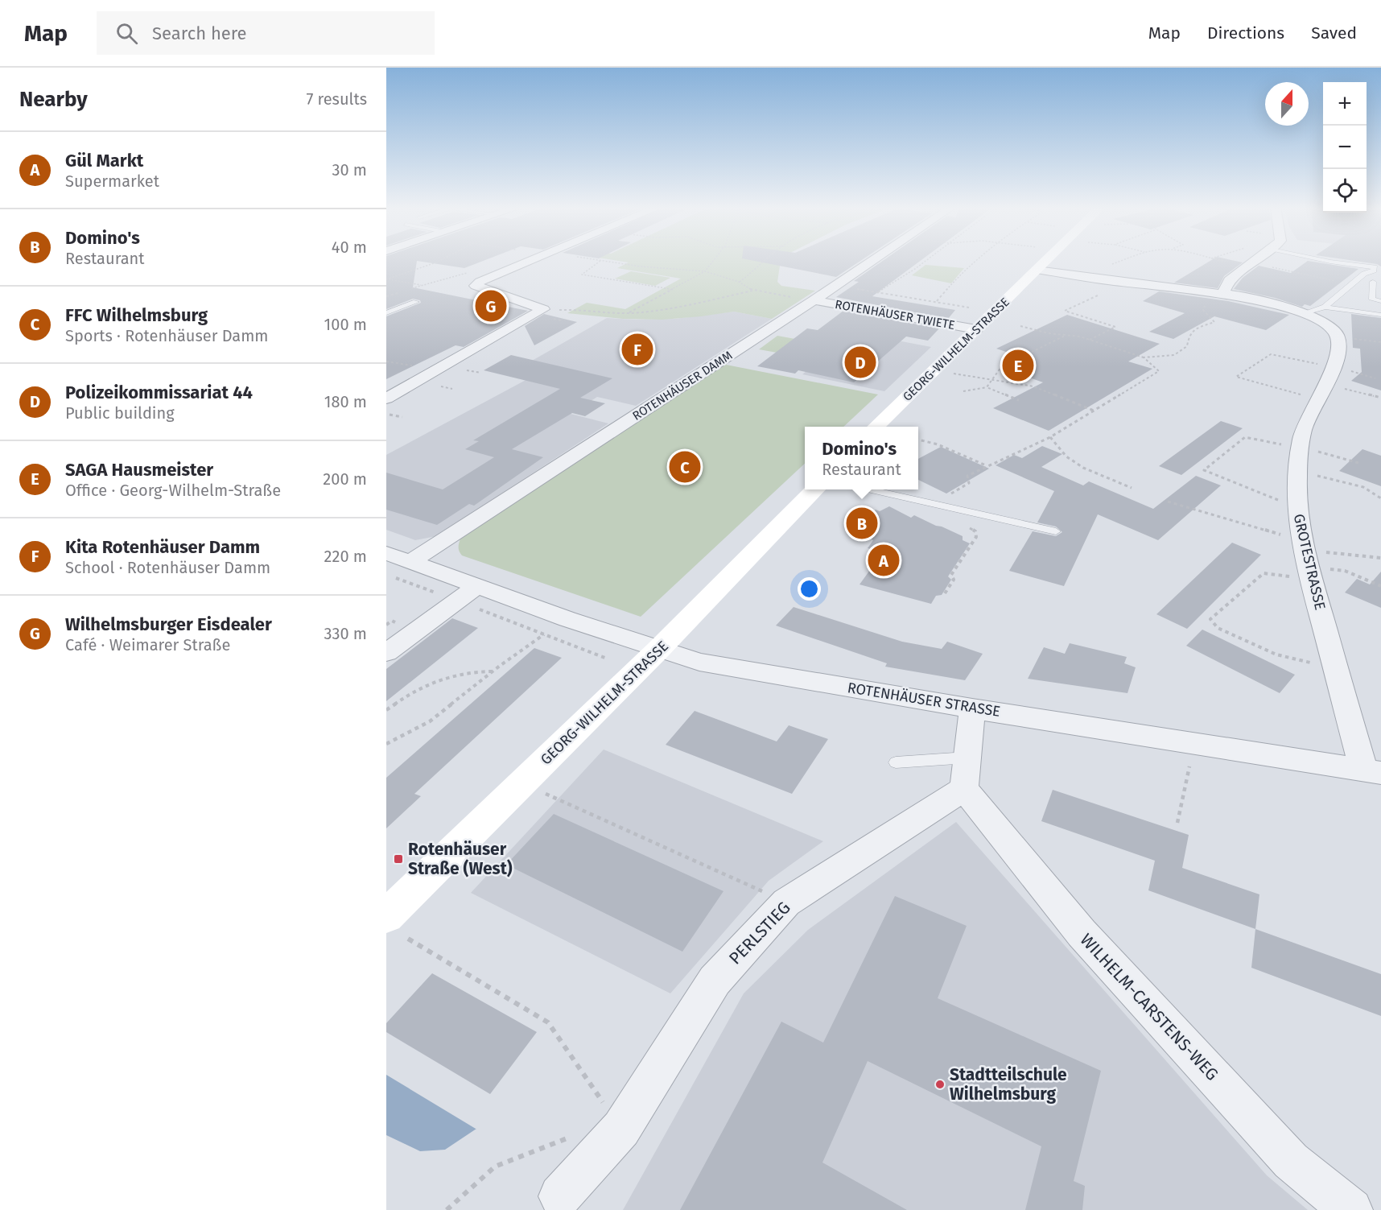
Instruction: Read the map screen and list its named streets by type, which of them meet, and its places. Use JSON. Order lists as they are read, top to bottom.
{
  "streets": {
    "street": [
      "ROTENHÄUSER TWIETE",
      "GEORG-WILHELM-STRASSE",
      "ROTENHÄUSER DAMM",
      "GROTESTRASSE",
      "ROTENHÄUSER STRASSE",
      "PERLSTIEG",
      "WILHELM-CARSTENS-WEG"
    ]
  },
  "crossings": [
    ["ROTENHÄUSER TWIETE", "GEORG-WILHELM-STRASSE"],
    ["ROTENHÄUSER TWIETE", "ROTENHÄUSER DAMM"],
    ["GEORG-WILHELM-STRASSE", "ROTENHÄUSER STRASSE"],
    ["ROTENHÄUSER DAMM", "ROTENHÄUSER STRASSE"],
    ["GROTESTRASSE", "ROTENHÄUSER STRASSE"],
    ["PERLSTIEG", "WILHELM-CARSTENS-WEG"]
  ],
  "places": {
    "transit": ["Rotenhäuser Straße (West)"],
    "other": ["Stadtteilschule Wilhelmsburg"]
  },
  "north": "top",
  "page": {
    "header": "Map",
    "search": "Search here",
    "nav": ["Map", "Directions", "Saved"],
    "heading": ["Nearby", "7 results"],
    "map_buttons": ["+", "−"],
    "list": [
      {
        "mark": "A",
        "name": "Gül Markt",
        "note": "Supermarket",
        "value": "30 m"
      },
      {
        "mark": "B",
        "name": "Domino's",
        "note": "Restaurant",
        "value": "40 m"
      },
      {
        "mark": "C",
        "name": "FFC Wilhelmsburg",
        "note": "Sports · Rotenhäuser Damm",
        "value": "100 m"
      },
      {
        "mark": "D",
        "name": "Polizeikommissariat 44",
        "note": "Public building",
        "value": "180 m"
      },
      {
        "mark": "E",
        "name": "SAGA Hausmeister",
        "note": "Office · Georg-Wilhelm-Straße",
        "value": "200 m"
      },
      {
        "mark": "F",
        "name": "Kita Rotenhäuser Damm",
        "note": "School · Rotenhäuser Damm",
        "value": "220 m"
      },
      {
        "mark": "G",
        "name": "Wilhelmsburger Eisdealer",
        "note": "Café · Weimarer Straße",
        "value": "330 m"
      }
    ],
    "pins": [
      "G",
      "F",
      "D",
      "E",
      "C",
      "B",
      "A"
    ],
    "popup": ["Domino's", "Restaurant"]
  }
}
